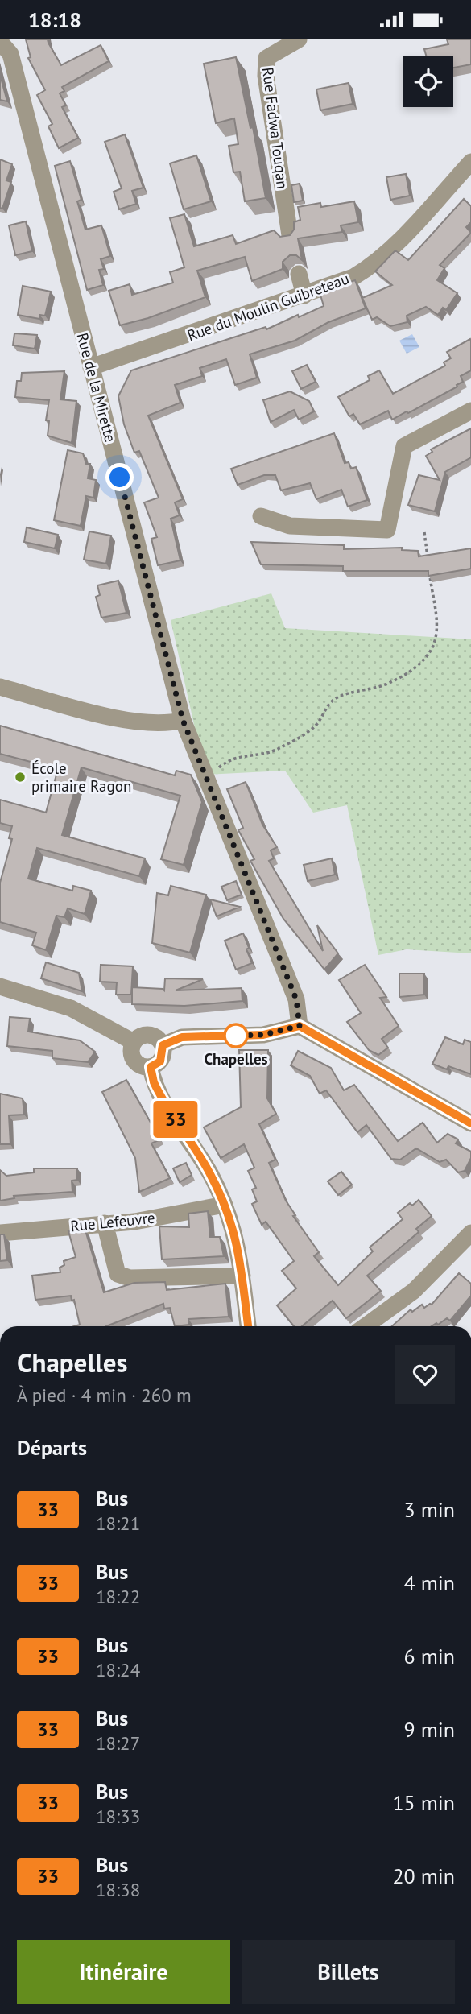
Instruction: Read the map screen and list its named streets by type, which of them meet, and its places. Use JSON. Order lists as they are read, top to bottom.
{
  "streets": {
    "street": [
      "Rue Fadwa Touqan",
      "Rue du Moulin Guibreteau",
      "Rue de la Mirette",
      "Rue Lefeuvre"
    ]
  },
  "crossings": [
    ["Rue du Moulin Guibreteau", "Rue de la Mirette"]
  ],
  "places": ["École primaire Ragon", "Chapelles"],
  "lines": ["bus line 33"],
  "page": {
    "status": "18:18",
    "on_map": "33",
    "heading": [
      ["Chapelles", "À pied · 4 min · 260 m"],
      "Départs"
    ],
    "list": [
      {
        "mark": "33",
        "name": "Bus",
        "note": "18:21",
        "value": "3 min"
      },
      {
        "mark": "33",
        "name": "Bus",
        "note": "18:22",
        "value": "4 min"
      },
      {
        "mark": "33",
        "name": "Bus",
        "note": "18:24",
        "value": "6 min"
      },
      {
        "mark": "33",
        "name": "Bus",
        "note": "18:27",
        "value": "9 min"
      },
      {
        "mark": "33",
        "name": "Bus",
        "note": "18:33",
        "value": "15 min"
      },
      {
        "mark": "33",
        "name": "Bus",
        "note": "18:38",
        "value": "20 min"
      }
    ],
    "buttons": ["Itinéraire", "Billets"]
  }
}
